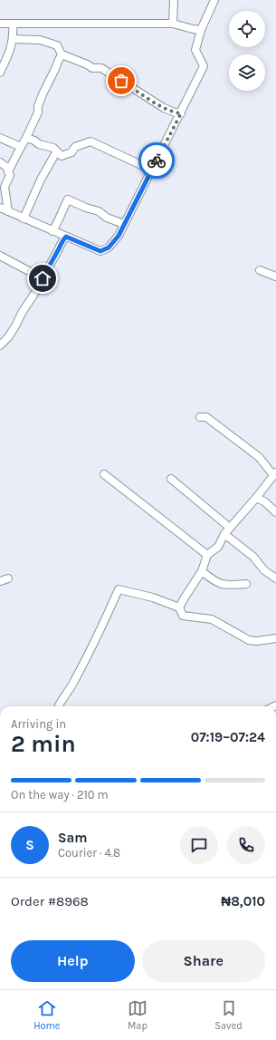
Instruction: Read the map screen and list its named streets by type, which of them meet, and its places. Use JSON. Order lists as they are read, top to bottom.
{
  "page": {
    "heading": ["2 min", "Arriving in", "07:19–07:24"],
    "panel": [
      "Sam",
      "Courier · 4.8",
      "Order #8968",
      "₦8,010"
    ],
    "bar": "On the way · 210 m",
    "round": "S",
    "buttons": ["Help", "Share"],
    "tabs": ["Home", "Map", "Saved"]
  }
}
